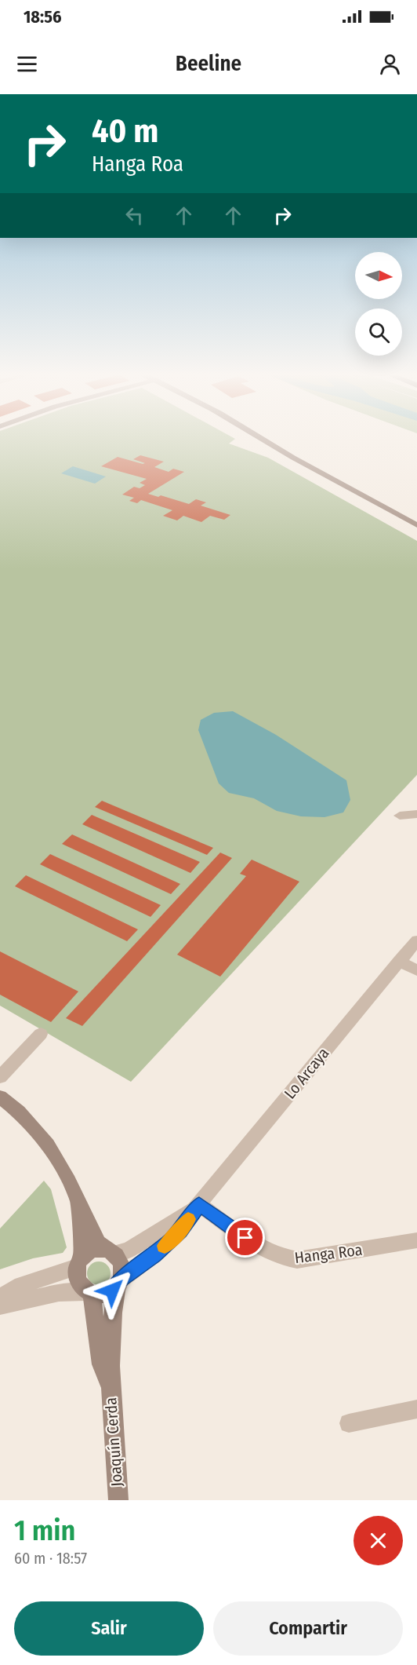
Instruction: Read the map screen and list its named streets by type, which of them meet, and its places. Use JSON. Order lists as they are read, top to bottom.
{
  "streets": {
    "street": ["Lo Arcaya", "Hanga Roa", "Joaquín Cerda"]
  },
  "crossings": [
    ["Lo Arcaya", "Hanga Roa"],
    ["Lo Arcaya", "Joaquín Cerda"]
  ],
  "north": "right",
  "page": {
    "status": "18:56",
    "header": "Beeline",
    "turn": ["40 m", "Hanga Roa"],
    "heading": ["1 min", "60 m · 18:57"],
    "buttons": ["Salir", "Compartir"]
  }
}
